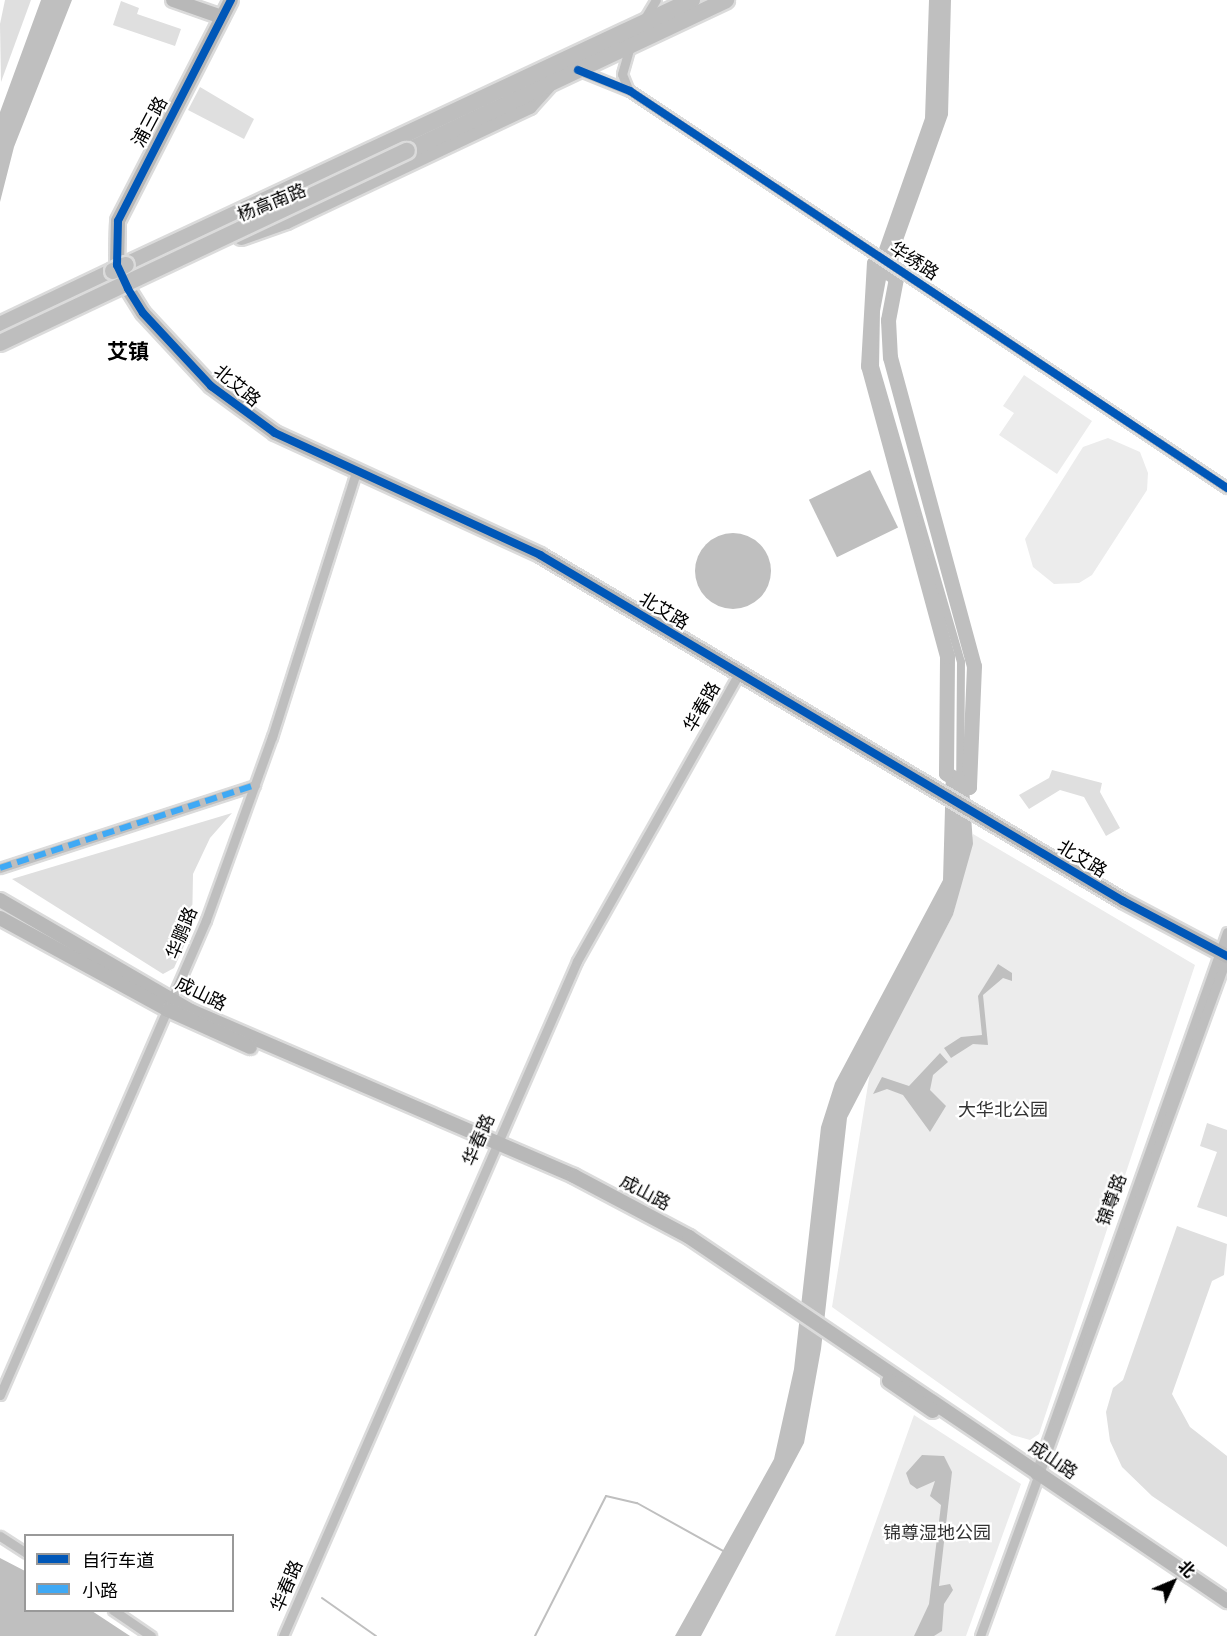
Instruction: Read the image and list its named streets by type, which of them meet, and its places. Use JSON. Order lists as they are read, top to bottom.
{
  "streets": {
    "highway": ["杨高南路"],
    "main road": ["浦三路", "北艾路", "成山路"],
    "street": [
      "华绣路",
      "华春路",
      "华鹏路",
      "锦尊路"
    ]
  },
  "crossings": [
    ["浦三路", "杨高南路"],
    ["浦三路", "北艾路"],
    ["杨高南路", "华绣路"],
    ["杨高南路", "北艾路"],
    ["北艾路", "华春路"],
    ["北艾路", "华鹏路"],
    ["北艾路", "锦尊路"],
    ["华春路", "成山路"],
    ["华鹏路", "成山路"],
    ["成山路", "锦尊路"]
  ],
  "districts": ["艾镇"],
  "parks": ["大华北公园", "锦尊湿地公园"],
  "legend": ["自行车道", "小路"],
  "north": "top right"
}
